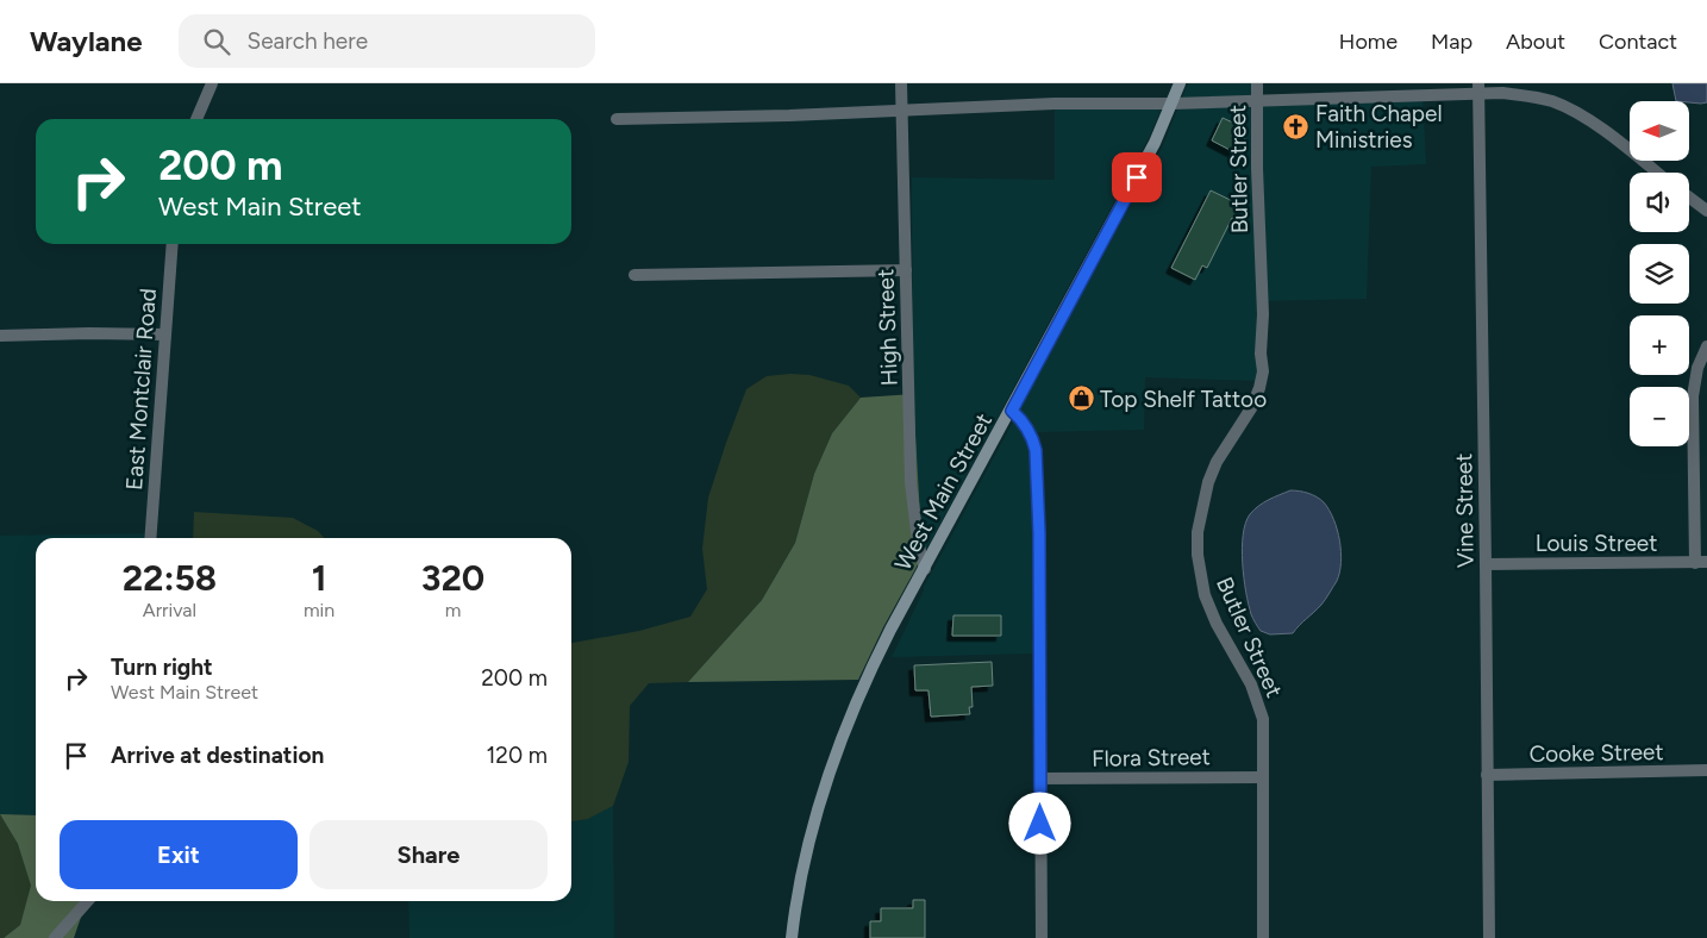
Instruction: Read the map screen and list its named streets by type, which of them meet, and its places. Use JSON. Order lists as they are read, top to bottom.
{
  "streets": {
    "main road": ["West Main Street"],
    "street": [
      "Butler Street",
      "High Street",
      "East Montclair Road",
      "Vine Street",
      "Louis Street",
      "Cooke Street",
      "Flora Street"
    ]
  },
  "crossings": [
    ["Butler Street", "Flora Street"],
    ["High Street", "West Main Street"],
    ["Vine Street", "Louis Street"],
    ["Vine Street", "Cooke Street"]
  ],
  "places": {
    "church": ["Faith Chapel Ministries"],
    "shop": ["Top Shelf Tattoo"]
  },
  "north": "left",
  "page": {
    "header": "Waylane",
    "search": "Search here",
    "nav": [
      "Home",
      "Map",
      "About",
      "Contact"
    ],
    "map_buttons": ["+", "−"],
    "turn": ["200 m", "West Main Street"],
    "eta": [
      "22:58",
      "Arrival",
      "1",
      "min",
      "320",
      "m"
    ],
    "list": [
      {
        "name": "Turn right",
        "note": "West Main Street",
        "value": "200 m"
      },
      {
        "name": "Arrive at destination",
        "value": "120 m"
      }
    ],
    "buttons": ["Exit", "Share"]
  }
}
